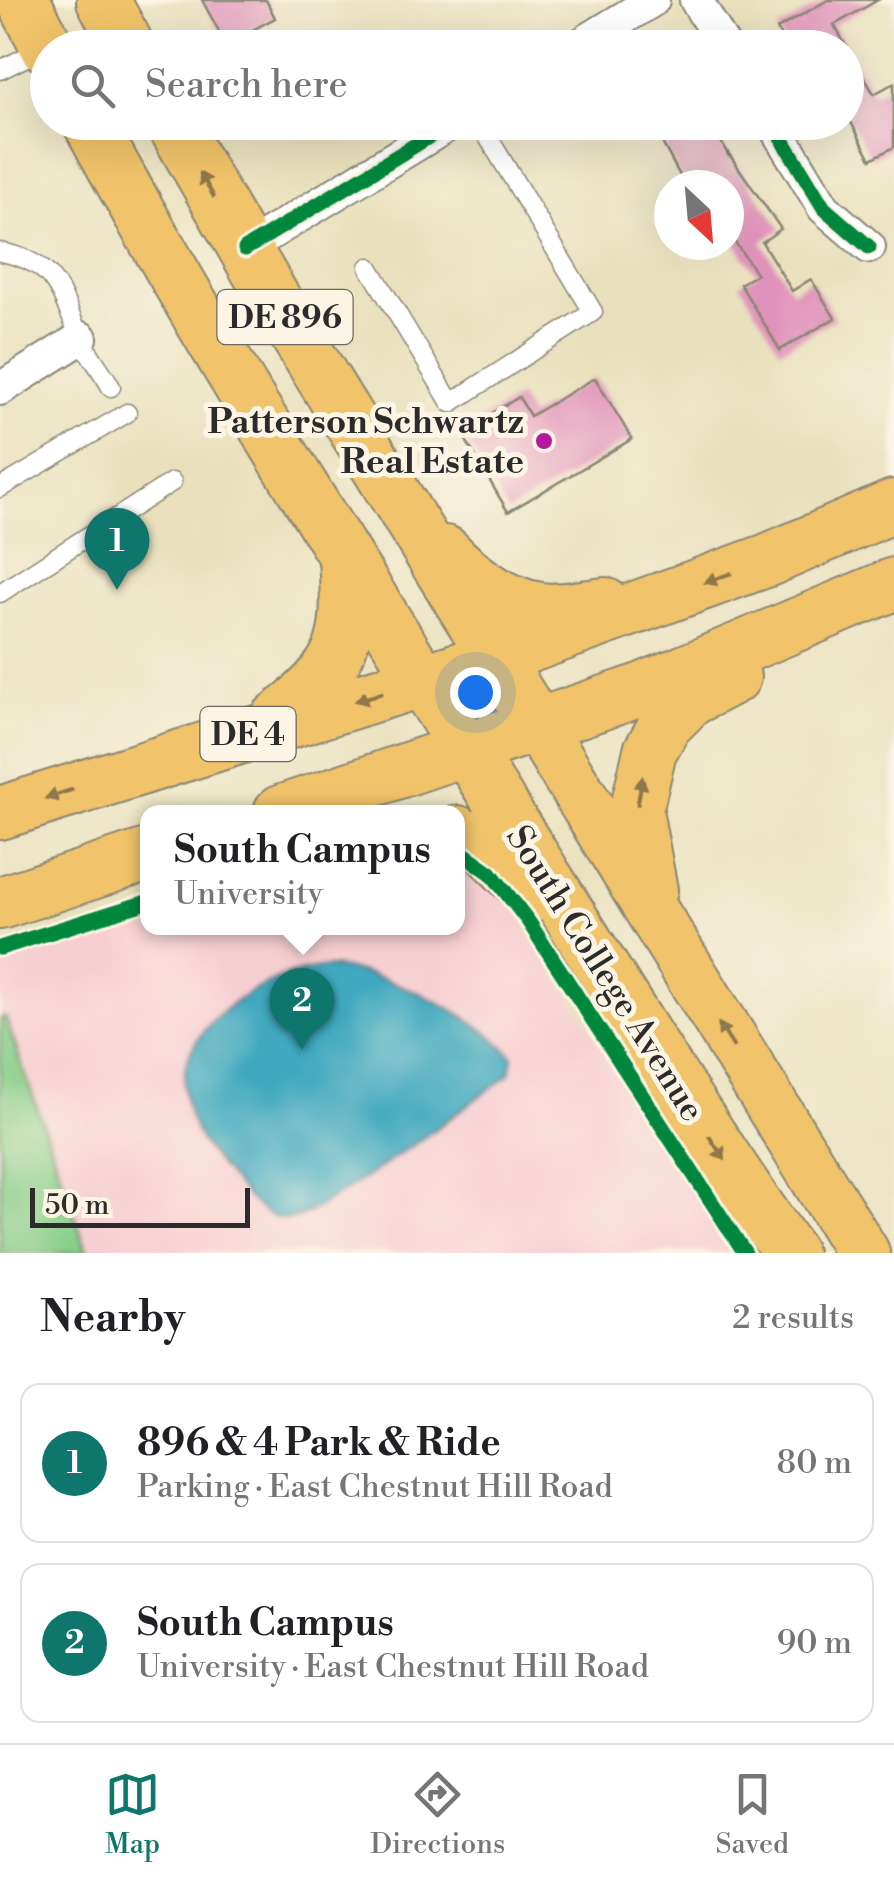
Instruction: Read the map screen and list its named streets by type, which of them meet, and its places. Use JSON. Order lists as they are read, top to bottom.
{
  "streets": {
    "main road": ["DE 896", "DE 4", "South College Avenue"]
  },
  "crossings": [
    ["DE 896", "DE 4"],
    ["DE 896", "South College Avenue"],
    ["DE 4", "South College Avenue"]
  ],
  "places": ["Patterson Schwartz Real Estate"],
  "scale_bar": "50 m",
  "north": "bottom right",
  "page": {
    "search": "Search here",
    "pins": ["1", "2"],
    "popup": ["South Campus", "University"],
    "scale": "50 m",
    "heading": ["Nearby", "2 results"],
    "list": [
      {
        "mark": "1",
        "name": "896 & 4 Park & Ride",
        "note": "Parking · East Chestnut Hill Road",
        "value": "80 m"
      },
      {
        "mark": "2",
        "name": "South Campus",
        "note": "University · East Chestnut Hill Road",
        "value": "90 m"
      }
    ],
    "nav": ["Map", "Directions", "Saved"]
  }
}
